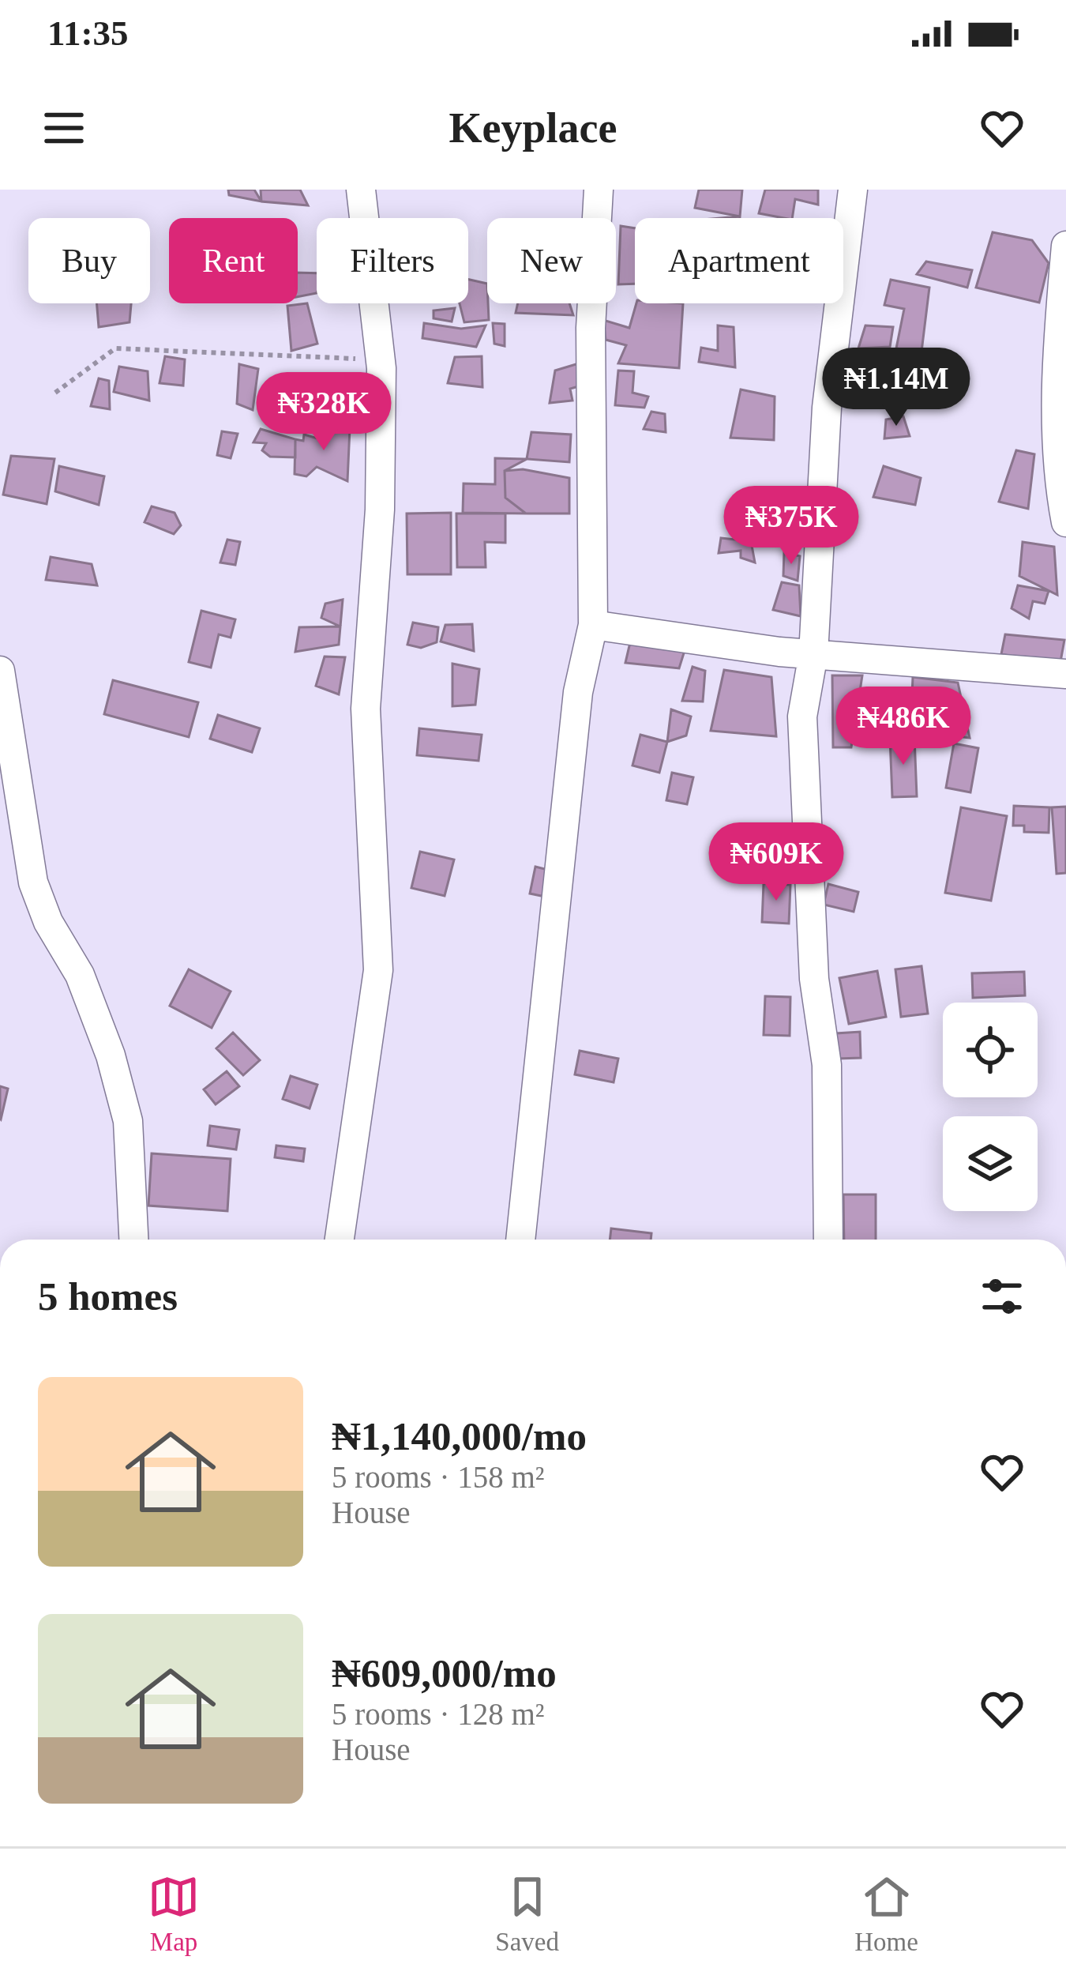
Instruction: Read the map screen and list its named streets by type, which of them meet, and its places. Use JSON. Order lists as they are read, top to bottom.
{
  "page": {
    "status": "11:35",
    "header": "Keyplace",
    "chip": [
      "Buy",
      "Rent",
      "Filters",
      "New",
      "Apartment"
    ],
    "price": [
      "₦1.14M",
      "₦328K",
      "₦375K",
      "₦486K",
      "₦609K"
    ],
    "heading": "5 homes",
    "list": [
      {
        "name": "₦1,140,000/mo",
        "note": "5 rooms · 158 m² · House"
      },
      {
        "name": "₦609,000/mo",
        "note": "5 rooms · 128 m² · House"
      }
    ],
    "tabs": ["Map", "Saved", "Home"]
  }
}
